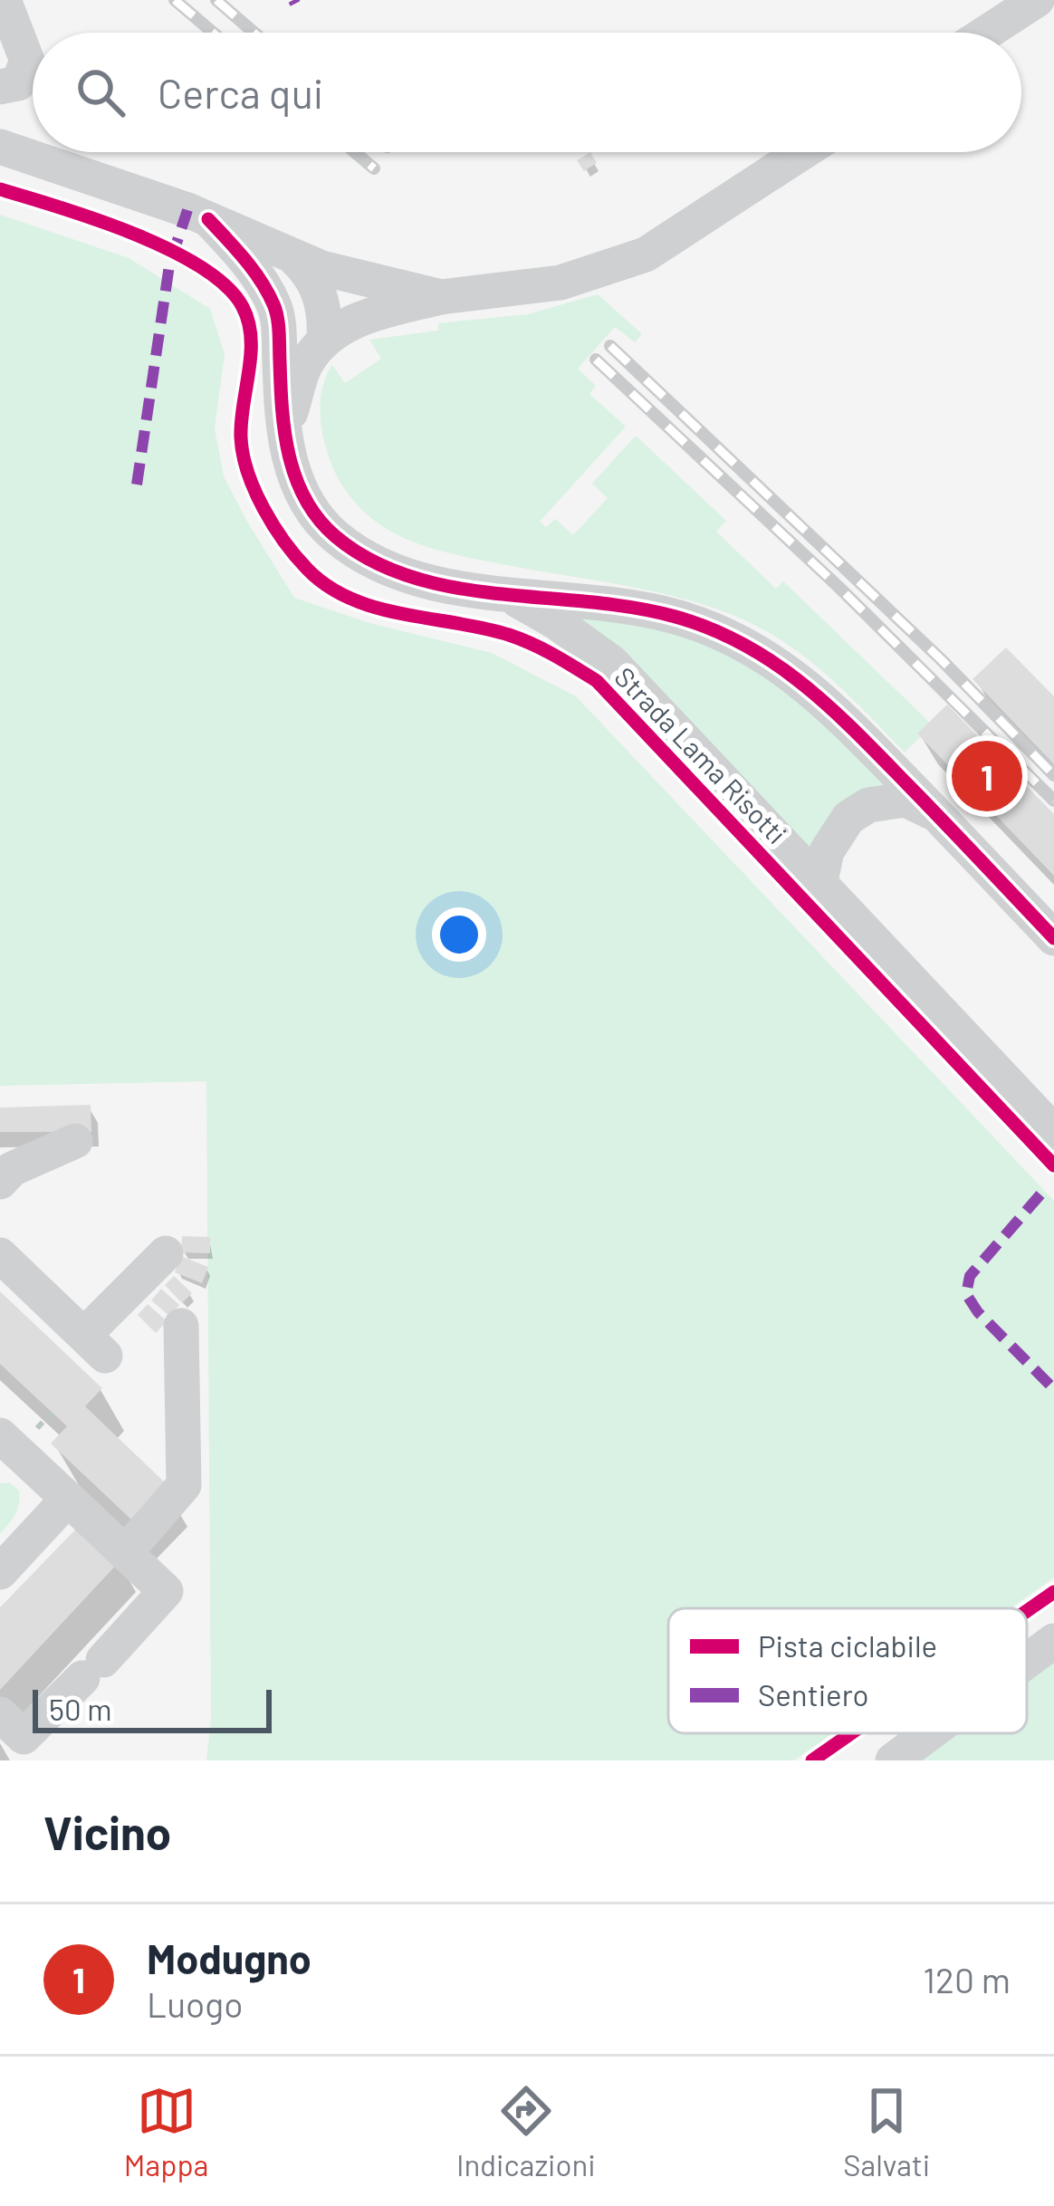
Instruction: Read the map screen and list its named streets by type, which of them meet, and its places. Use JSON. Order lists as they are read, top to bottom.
{
  "streets": {
    "cycle path": ["Strada Lama Risotti"]
  },
  "legend": ["Pista ciclabile", "Sentiero"],
  "scale_bar": "50 m",
  "page": {
    "search": "Cerca qui",
    "pins": "1",
    "scale": "50 m",
    "heading": "Vicino",
    "list": [
      {
        "mark": "1",
        "name": "Modugno",
        "note": "Luogo",
        "value": "120 m"
      }
    ],
    "nav": ["Mappa", "Indicazioni", "Salvati"]
  }
}
